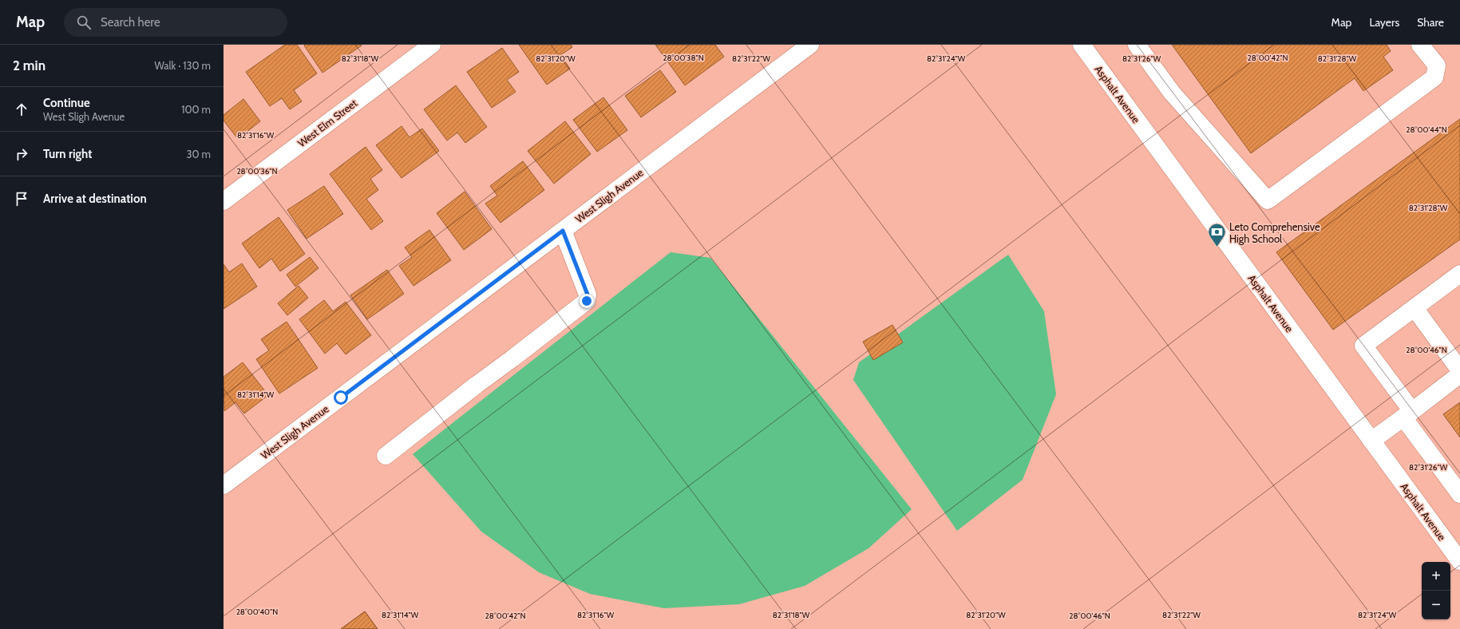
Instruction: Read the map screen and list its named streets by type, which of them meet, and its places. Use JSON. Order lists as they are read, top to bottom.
{
  "streets": {
    "street": ["Asphalt Avenue", "West Elm Street", "West Sligh Avenue"]
  },
  "places": {
    "bank": ["Leto Comprehensive High School"]
  },
  "page": {
    "header": "Map",
    "search": "Search here",
    "nav": ["Map", "Layers", "Share"],
    "heading": ["2 min", "Walk · 130 m"],
    "list": [
      ["Continue", "West Sligh Avenue", "100 m"],
      ["Turn right", "30 m"],
      "Arrive at destination"
    ],
    "map_buttons": ["+", "−"]
  },
  "coordinates": [
    "28°00'38\"N",
    "28°00'42\"N",
    "82°31'18\"W",
    "82°31'20\"W",
    "82°31'22\"W",
    "82°31'26\"W",
    "82°31'28\"W",
    "82°31'24\"W",
    "28°00'44\"N",
    "82°31'16\"W",
    "28°00'36\"N",
    "28°00'46\"N",
    "82°31'14\"W",
    "28°00'40\"N"
  ]
}
